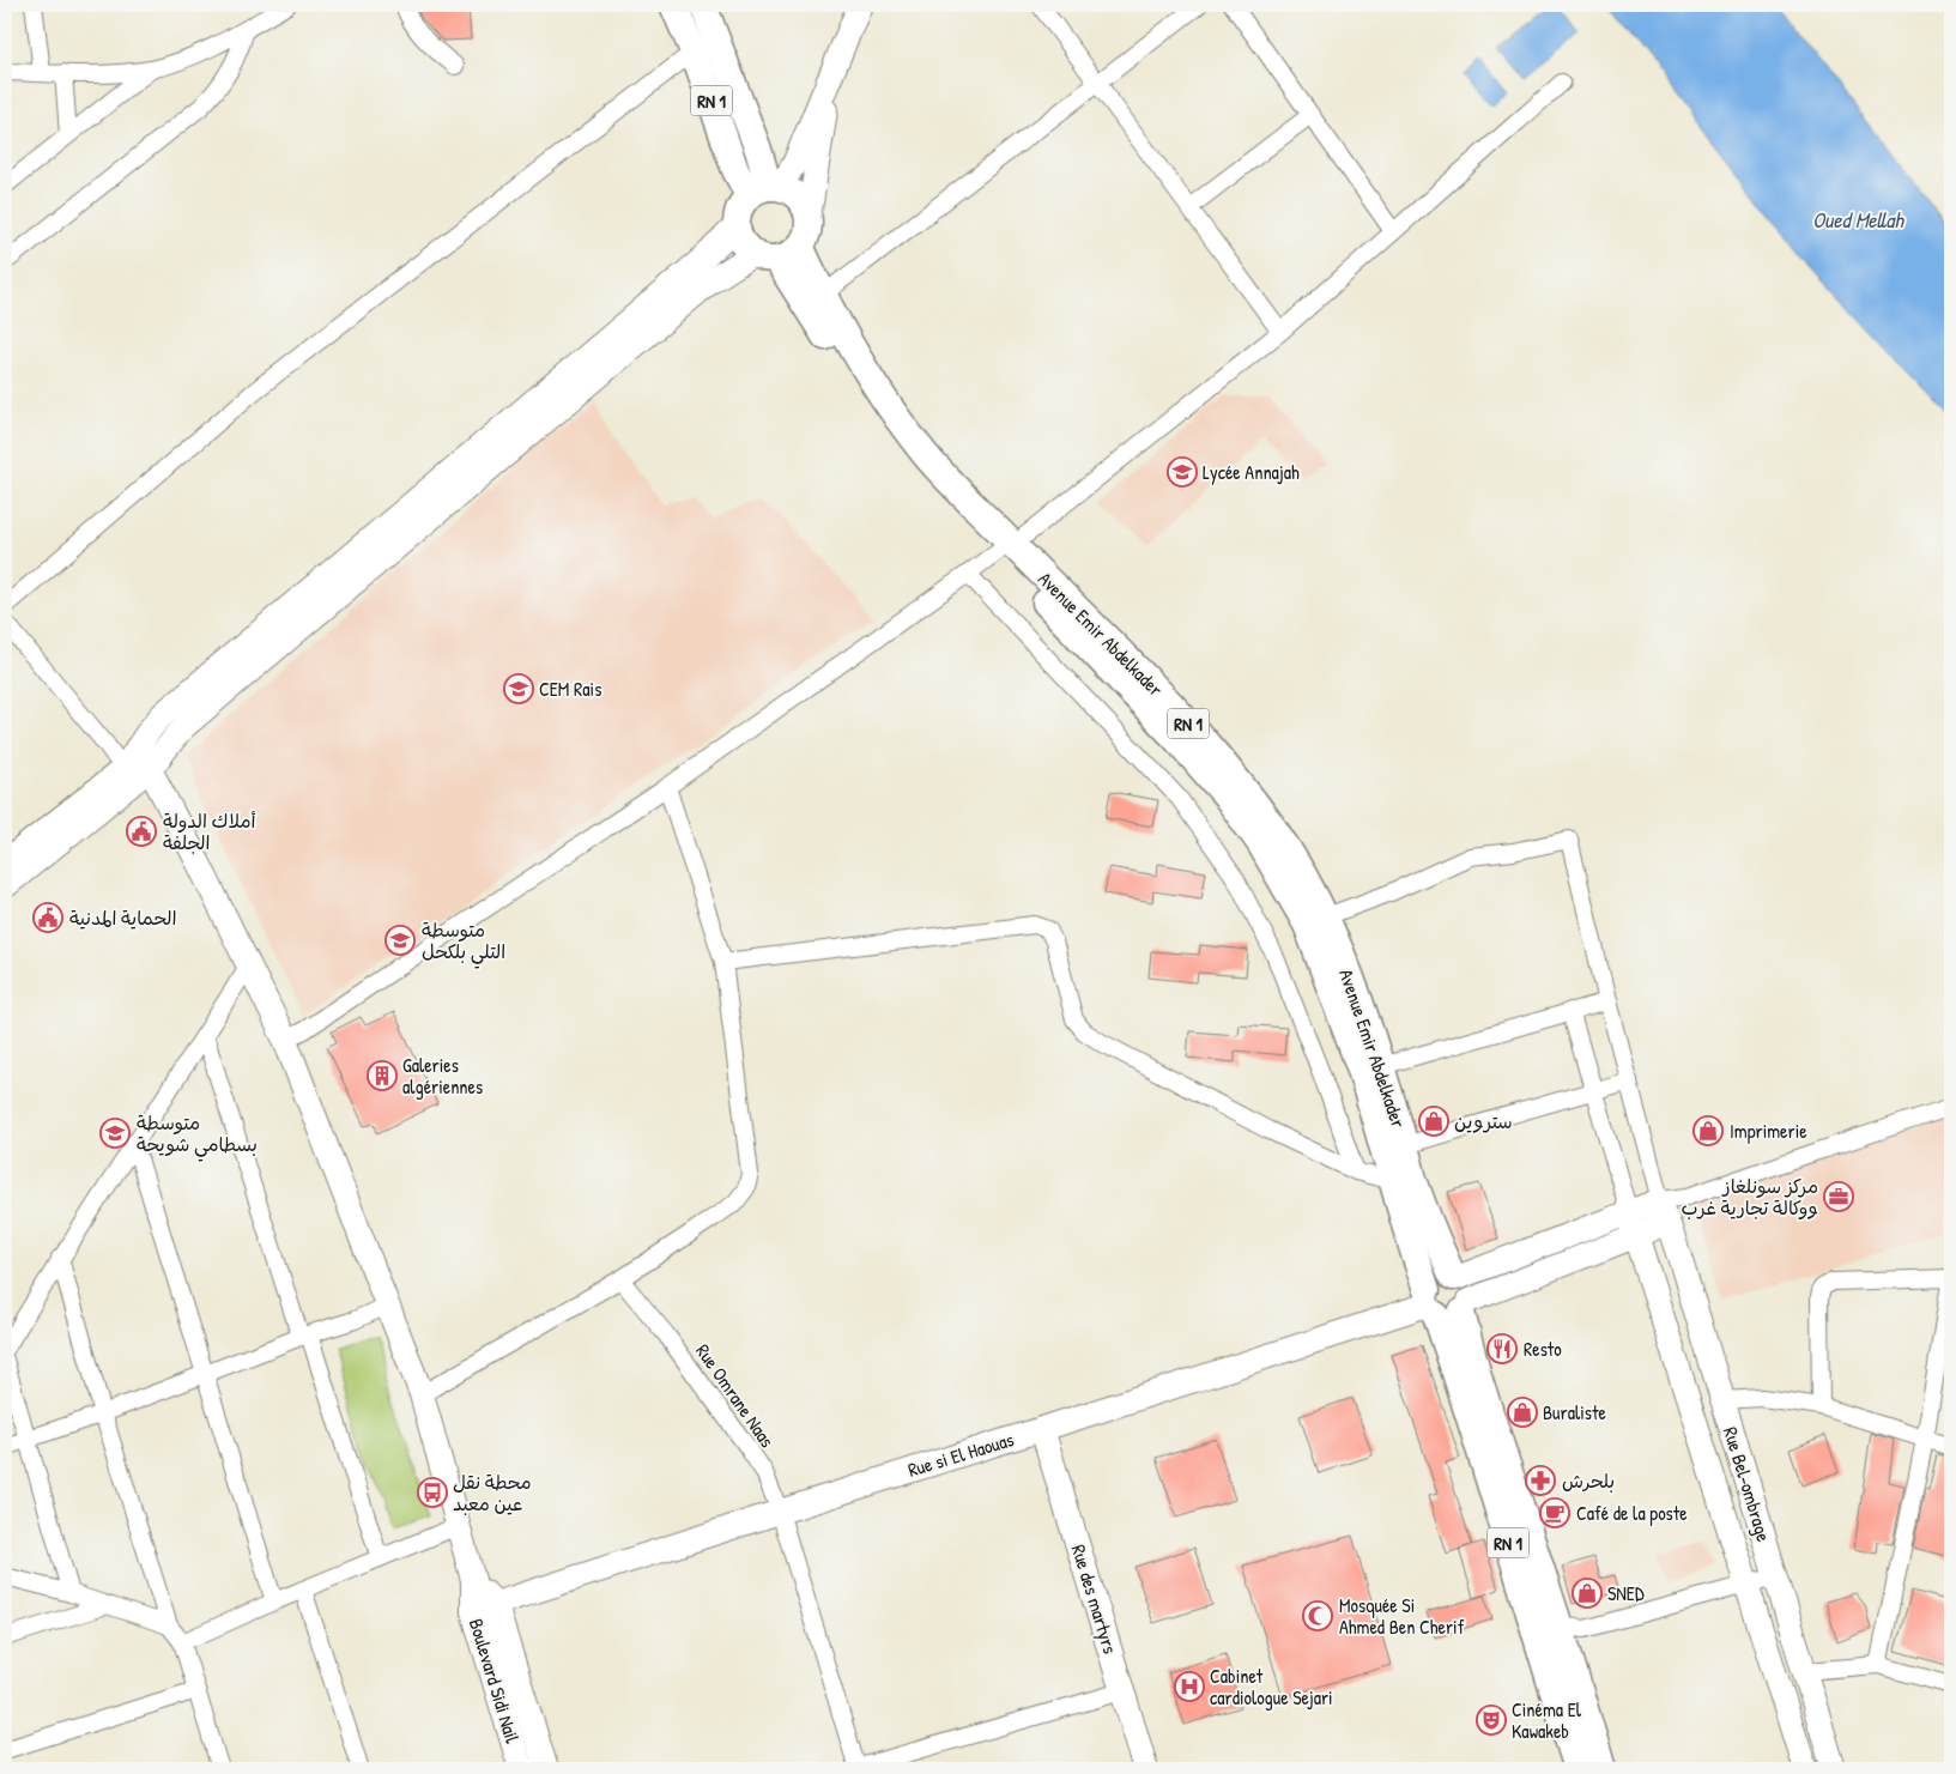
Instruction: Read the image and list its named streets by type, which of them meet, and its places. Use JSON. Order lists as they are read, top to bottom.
{
  "streets": {
    "main road": [
      "RN 1",
      "Avenue Emir Abdelkader",
      "Rue si El Haouas",
      "Rue Bel-ombrage",
      "Rue des martyrs",
      "Boulevard Sidi Nail"
    ],
    "street": ["Rue Omrane Naas"]
  },
  "crossings": [
    ["RN 1", "Avenue Emir Abdelkader"],
    ["Avenue Emir Abdelkader", "Rue si El Haouas"],
    ["Rue Omrane Naas", "Rue si El Haouas"],
    ["Rue si El Haouas", "Rue des martyrs"],
    ["Rue si El Haouas", "Boulevard Sidi Nail"]
  ],
  "water": ["Oued Mellah"],
  "places": {
    "school or university": [
      "Lycée Annajah",
      "CEM Rais",
      "متوسطة التلي بلكحل",
      "متوسطة بسطامي شويحة"
    ],
    "public building": ["أملاك الدولة الجلفة", "الحماية المدنية"],
    "building": ["Galeries algériennes"],
    "shop": [
      "ستروين",
      "Imprimerie",
      "Buraliste",
      "SNED"
    ],
    "office": ["مركز سونلغاز ووكالة تجارية غرب"],
    "restaurant": ["Resto"],
    "pharmacy": ["بلحرش"],
    "bus stop": ["محطة نقل عين معبد"],
    "cafe": ["Café de la poste"],
    "mosque": ["Mosquée Si Ahmed Ben Cherif"],
    "hospital": ["Cabinet cardiologue Sejari"],
    "theatre": ["Cinéma El Kawakeb"]
  }
}
